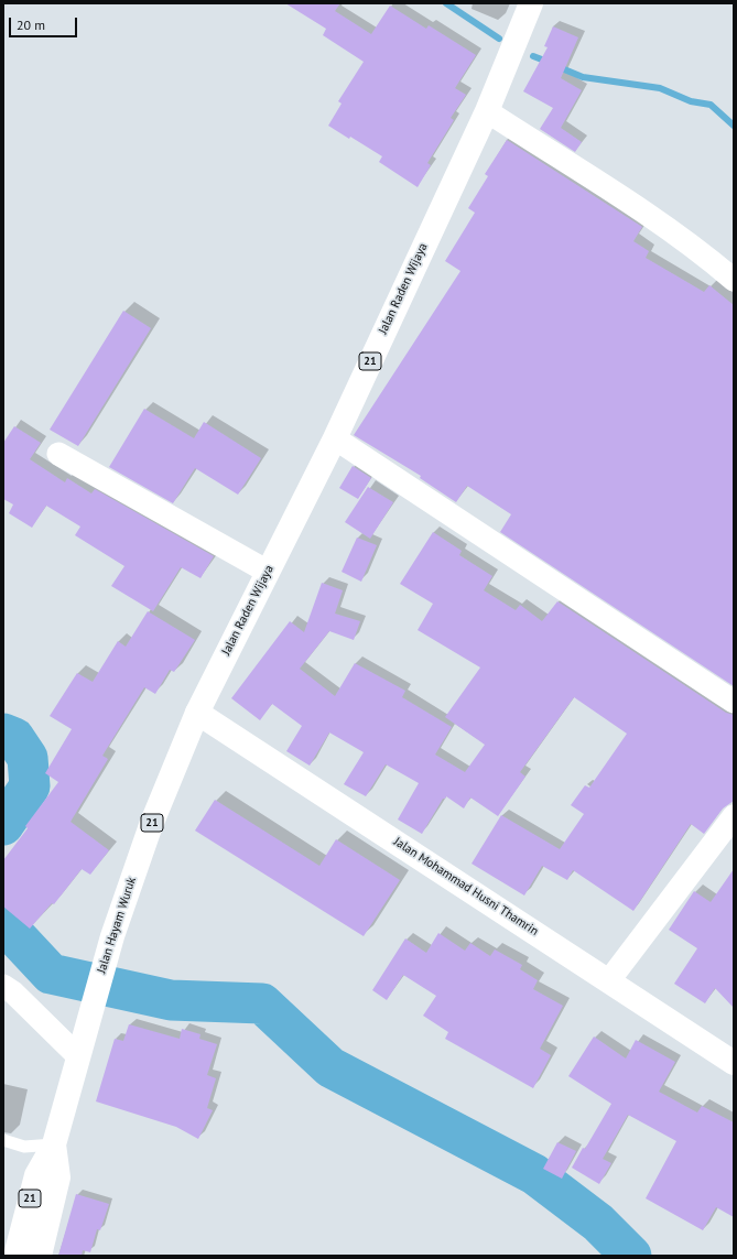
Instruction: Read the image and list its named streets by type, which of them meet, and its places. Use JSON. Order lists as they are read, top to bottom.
{
  "streets": {
    "main road": [
      "Jalan Raden Wijaya",
      "21",
      "Jalan Mohammad Husni Thamrin",
      "Jalan Hayam Wuruk"
    ]
  },
  "crossings": [
    ["Jalan Raden Wijaya", "Jalan Mohammad Husni Thamrin"],
    ["Jalan Raden Wijaya", "Jalan Hayam Wuruk"],
    ["Jalan Mohammad Husni Thamrin", "Jalan Hayam Wuruk"]
  ],
  "scale_bar": "20 m"
}
